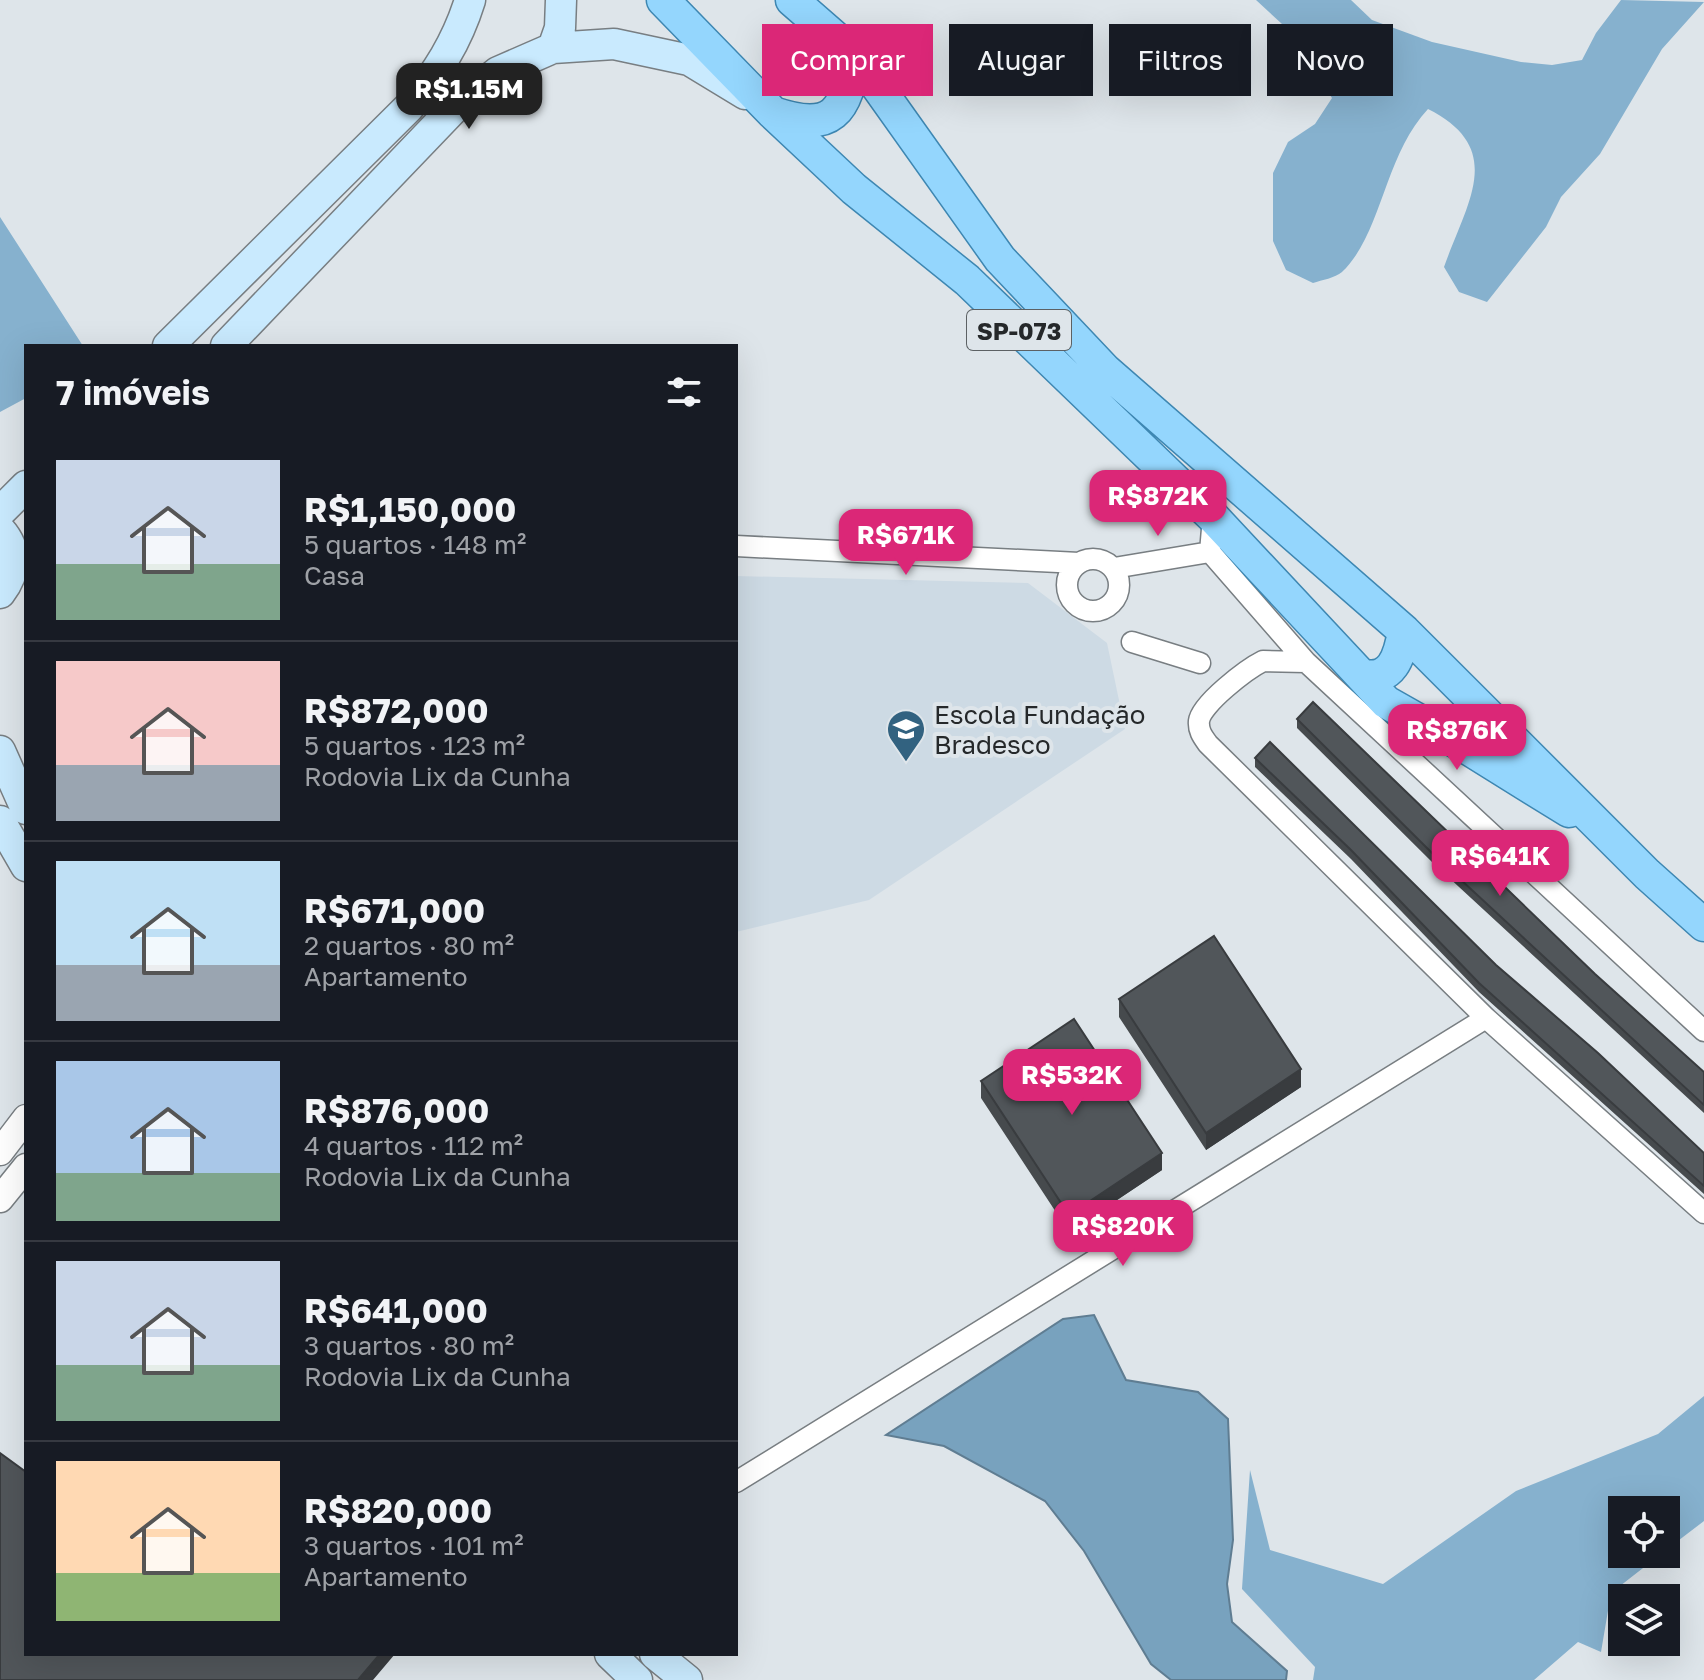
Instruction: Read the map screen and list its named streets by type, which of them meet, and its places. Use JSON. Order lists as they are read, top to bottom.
{
  "streets": {
    "main road": ["SP-073"]
  },
  "places": {
    "school or university": ["Escola Fundação Bradesco"]
  },
  "page": {
    "chip": [
      "Comprar",
      "Alugar",
      "Filtros",
      "Novo"
    ],
    "price": [
      "R$1.15M",
      "R$872K",
      "R$671K",
      "R$876K",
      "R$641K",
      "R$532K",
      "R$820K"
    ],
    "heading": "7 imóveis",
    "list": [
      {
        "name": "R$1,150,000",
        "note": "5 quartos · 148 m² · Casa"
      },
      {
        "name": "R$872,000",
        "note": "5 quartos · 123 m² · Rodovia Lix da Cunha"
      },
      {
        "name": "R$671,000",
        "note": "2 quartos · 80 m² · Apartamento"
      },
      {
        "name": "R$876,000",
        "note": "4 quartos · 112 m² · Rodovia Lix da Cunha"
      },
      {
        "name": "R$641,000",
        "note": "3 quartos · 80 m² · Rodovia Lix da Cunha"
      },
      {
        "name": "R$820,000",
        "note": "3 quartos · 101 m² · Apartamento"
      }
    ]
  }
}
